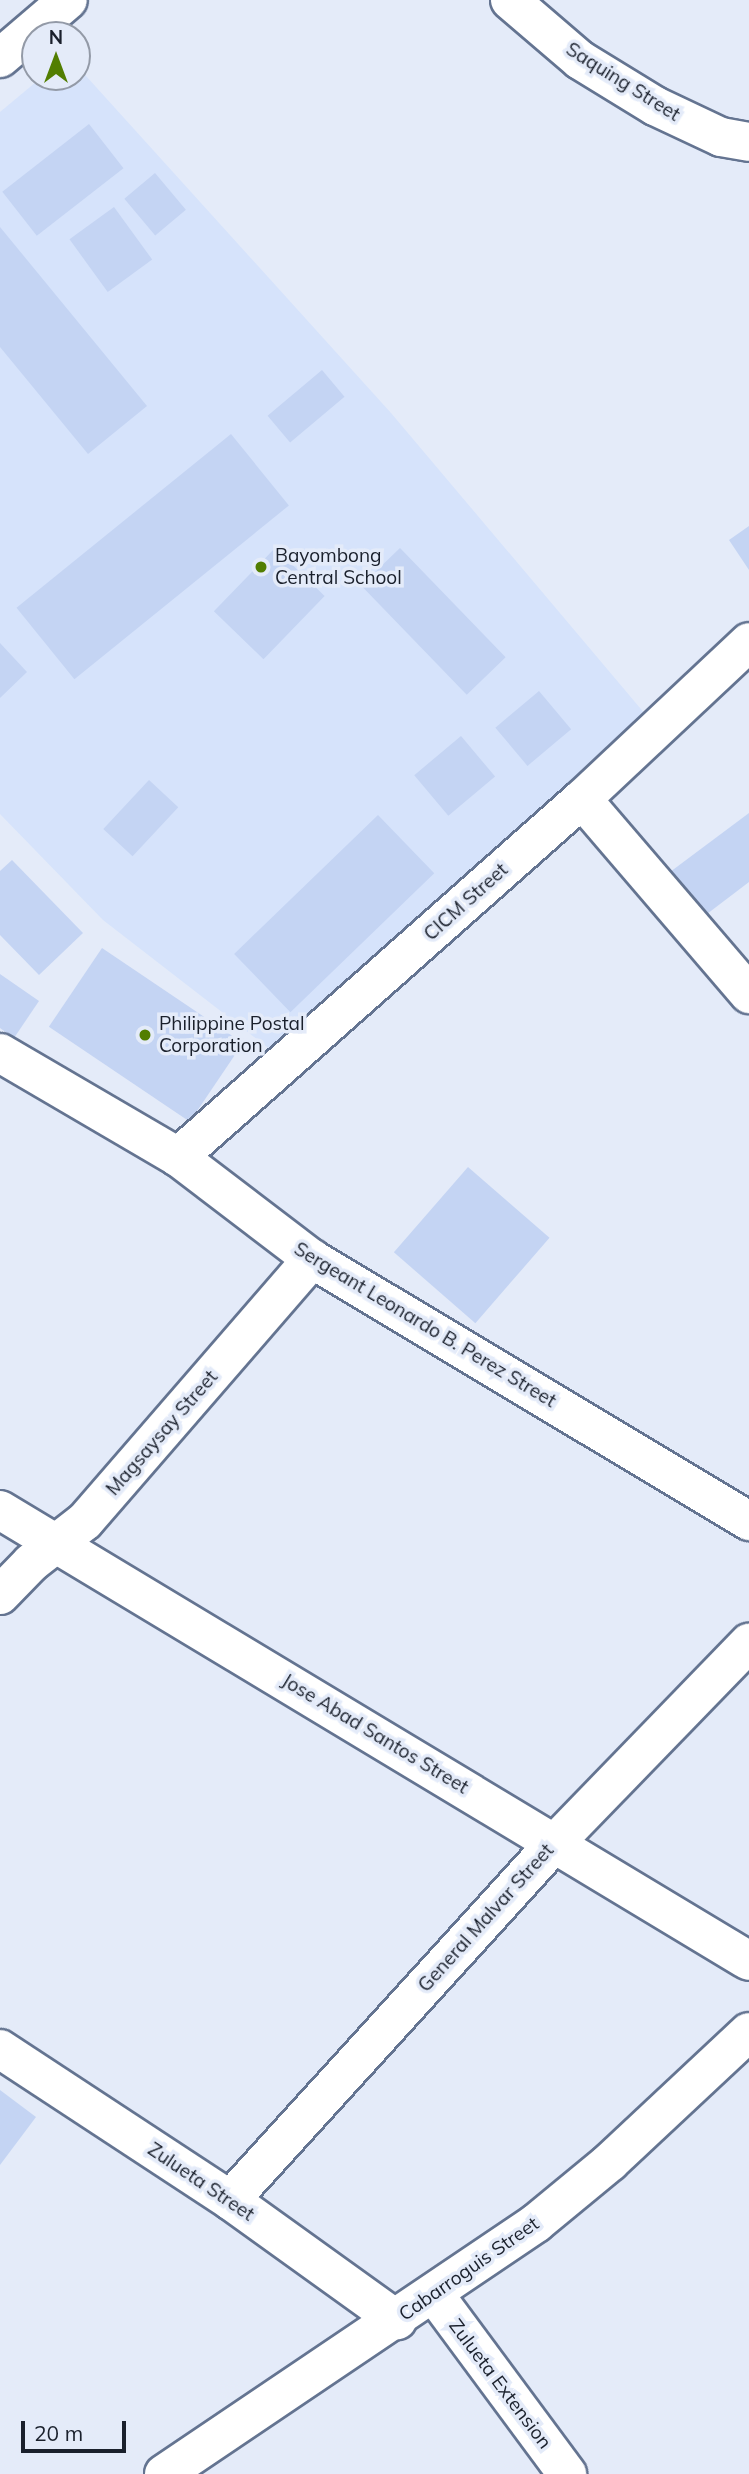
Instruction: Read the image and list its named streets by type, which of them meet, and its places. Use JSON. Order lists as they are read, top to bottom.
{
  "streets": {
    "street": [
      "Saquing Street",
      "CICM Street",
      "Sergeant Leonardo B. Perez Street",
      "Magsaysay Street",
      "Jose Abad Santos Street",
      "General Malvar Street",
      "Zulueta Street",
      "Cabarroguis Street",
      "Zulueta Extension"
    ]
  },
  "crossings": [
    ["CICM Street", "Sergeant Leonardo B. Perez Street"],
    ["Sergeant Leonardo B. Perez Street", "Magsaysay Street"],
    ["Magsaysay Street", "Jose Abad Santos Street"],
    ["Jose Abad Santos Street", "General Malvar Street"],
    ["General Malvar Street", "Zulueta Street"],
    ["Zulueta Street", "Cabarroguis Street"],
    ["Cabarroguis Street", "Zulueta Extension"]
  ],
  "places": ["Bayombong Central School", "Philippine Postal Corporation"],
  "scale_bar": "20 m",
  "north": "top"
}
